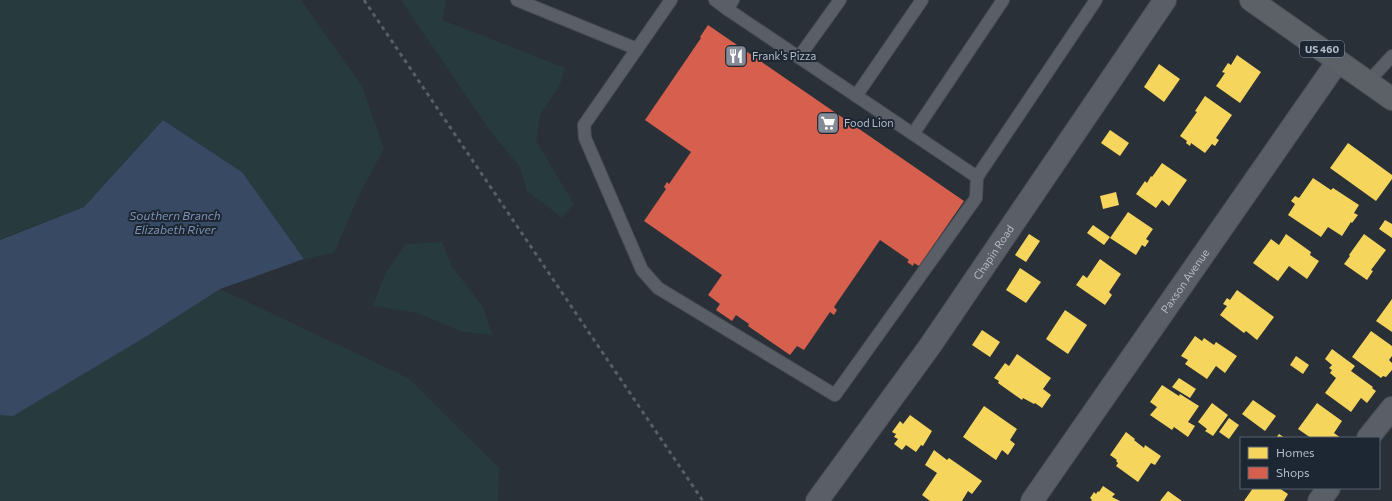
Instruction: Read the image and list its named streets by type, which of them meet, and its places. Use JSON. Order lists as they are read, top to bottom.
{
  "streets": {
    "main road": ["US 460"],
    "street": ["Chapin Road", "Paxson Avenue"]
  },
  "crossings": [
    ["US 460", "Paxson Avenue"]
  ],
  "water": ["Southern Branch Elizabeth River"],
  "places": {
    "restaurant": ["Frank's Pizza"],
    "supermarket": ["Food Lion"]
  },
  "legend": ["Homes", "Shops"]
}
